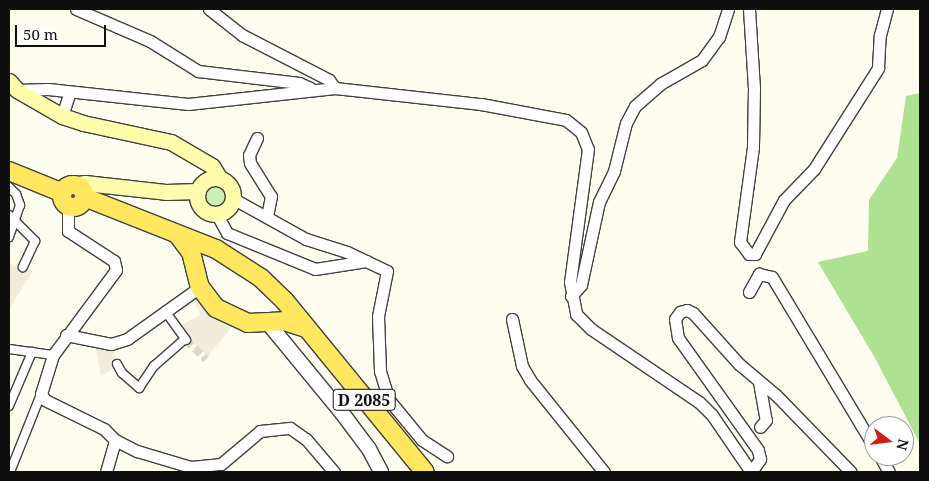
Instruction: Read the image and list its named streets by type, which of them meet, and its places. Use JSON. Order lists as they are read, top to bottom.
{
  "streets": {
    "main road": ["D 2085"]
  },
  "scale_bar": "50 m",
  "north": "right"
}
